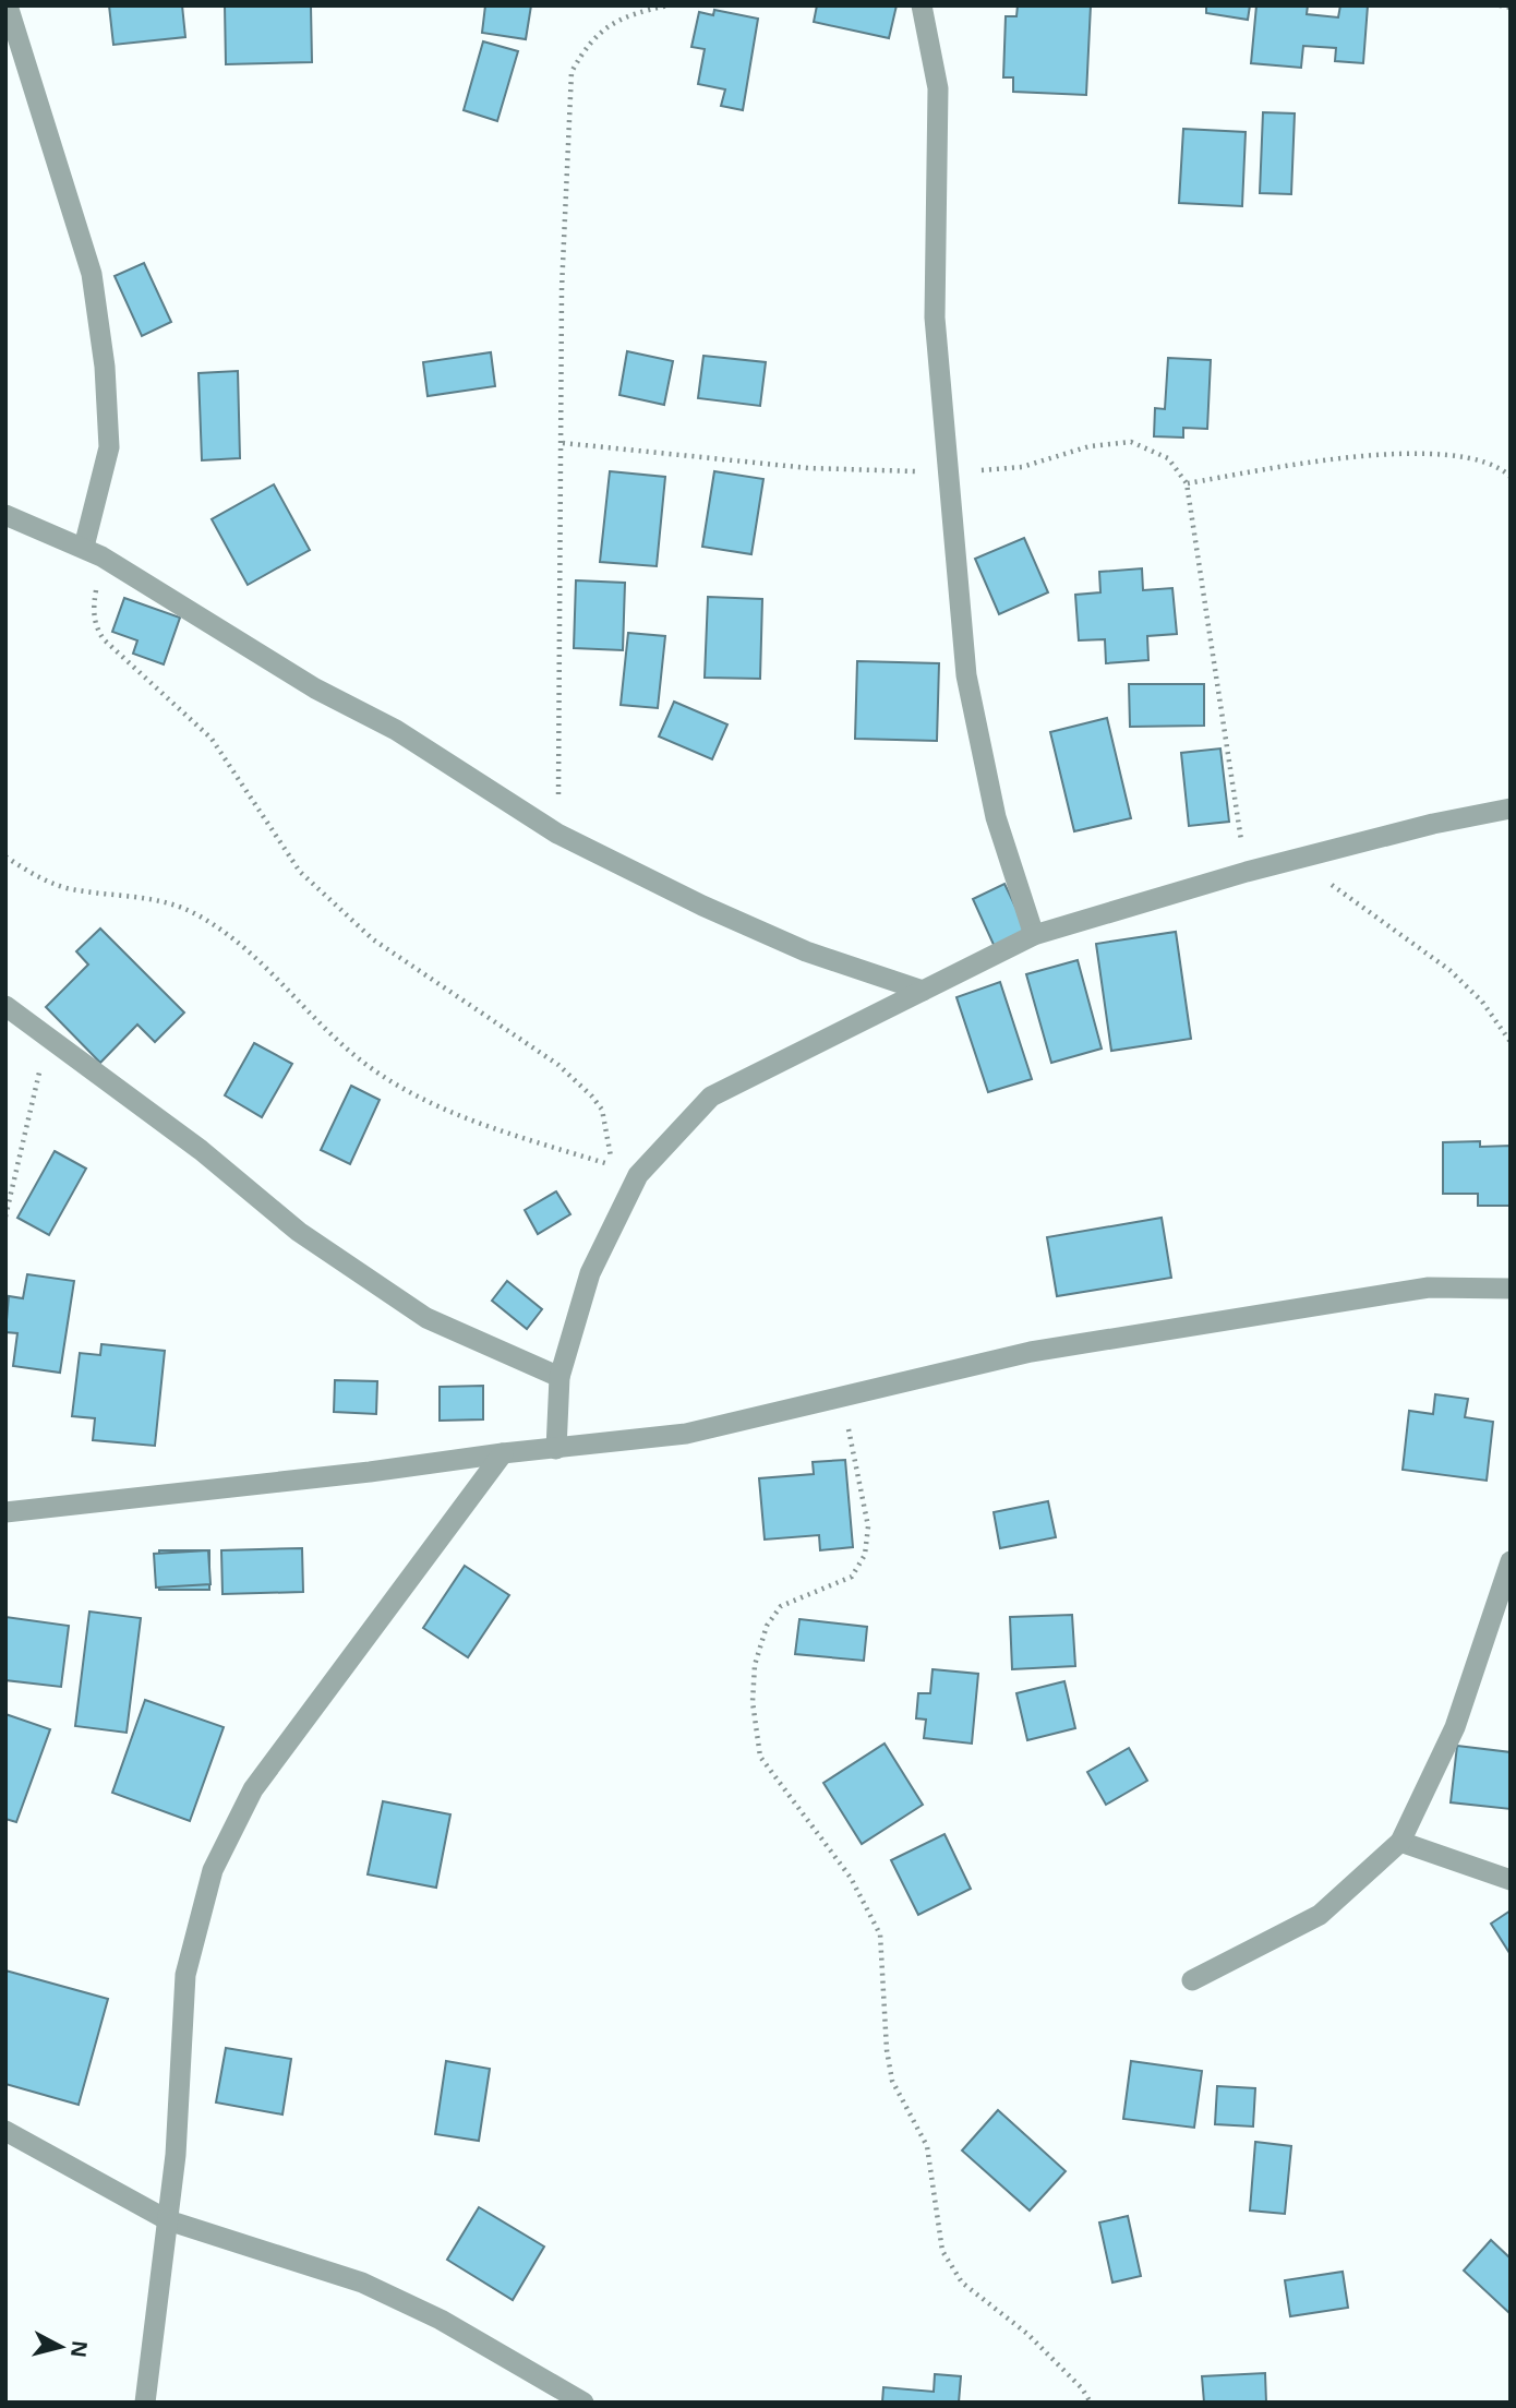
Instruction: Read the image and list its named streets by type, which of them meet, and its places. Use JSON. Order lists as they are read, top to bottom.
{
  "north": "right"
}
